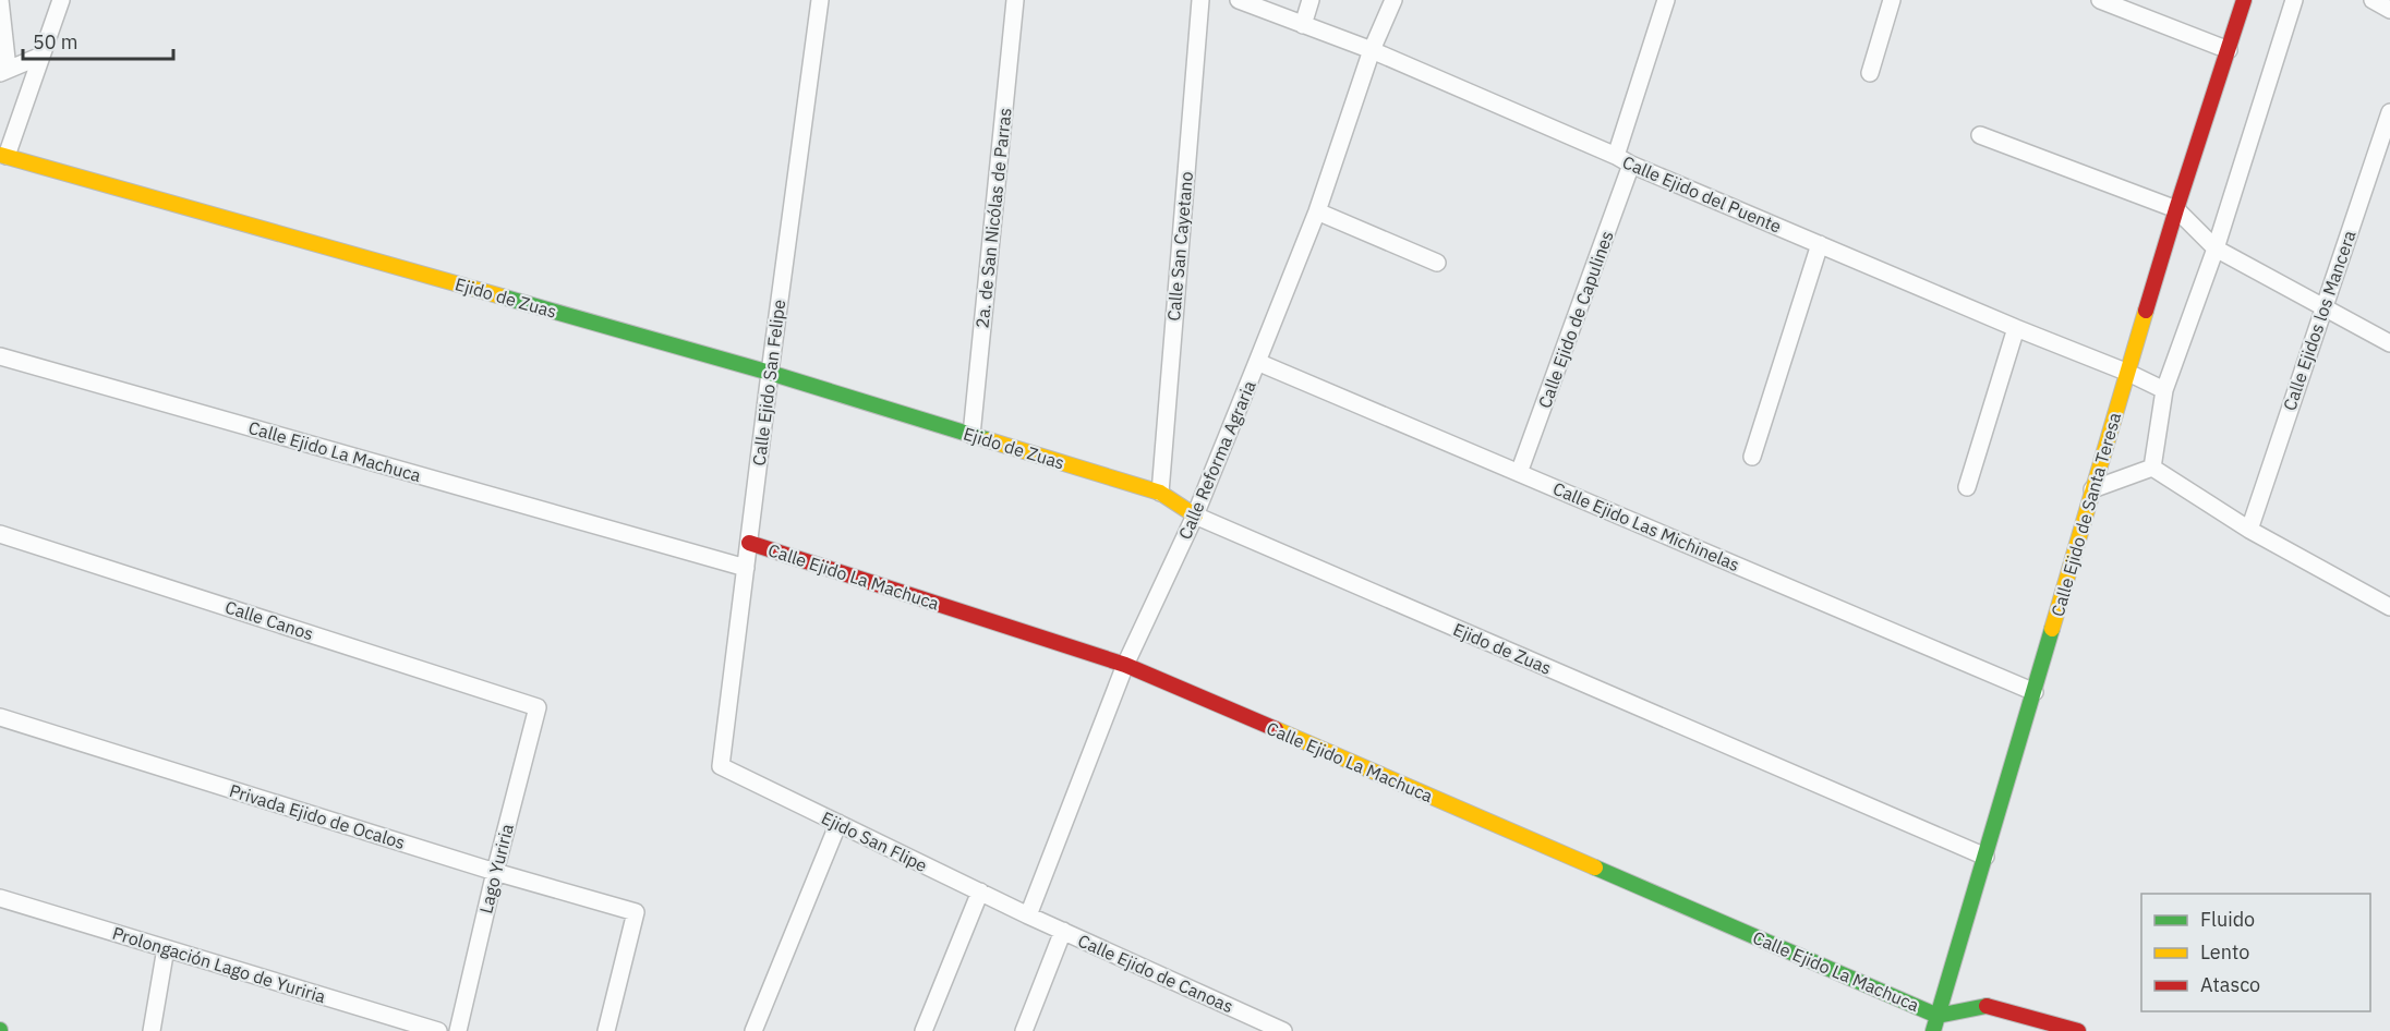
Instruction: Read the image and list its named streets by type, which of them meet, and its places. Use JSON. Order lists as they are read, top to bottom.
{
  "streets": {
    "street": [
      "Calle Ejido del Puente",
      "2a. de San Nicólas de Parras",
      "Calle San Cayetano",
      "Ejido de Zuas",
      "Calle Ejido de Capulines",
      "Calle Ejidos los Mancera",
      "Calle Ejido San Felipe",
      "Calle Ejido La Machuca",
      "Calle Reforma Agraria",
      "Calle Ejido de Santa Teresa",
      "Calle Ejido Las Michinelas",
      "Calle Canos",
      "Privada Ejido de Ocalos",
      "Ejido San Flipe",
      "Lago Yuriria",
      "Prolongación Lago de Yuriria",
      "Calle Ejido de Canoas"
    ]
  },
  "crossings": [
    ["Calle Ejido del Puente", "Calle Ejido de Capulines"],
    ["Calle Ejido del Puente", "Calle Reforma Agraria"],
    ["Calle Ejido del Puente", "Calle Ejido de Santa Teresa"],
    ["2a. de San Nicólas de Parras", "Ejido de Zuas"],
    ["Calle San Cayetano", "Ejido de Zuas"],
    ["Ejido de Zuas", "Calle Ejido San Felipe"],
    ["Ejido de Zuas", "Calle Reforma Agraria"],
    ["Ejido de Zuas", "Calle Ejido de Santa Teresa"],
    ["Calle Ejido de Capulines", "Calle Ejido Las Michinelas"],
    ["Calle Ejido San Felipe", "Calle Ejido La Machuca"],
    ["Calle Ejido San Felipe", "Ejido San Flipe"],
    ["Calle Ejido La Machuca", "Calle Reforma Agraria"],
    ["Calle Ejido La Machuca", "Calle Ejido de Santa Teresa"],
    ["Calle Reforma Agraria", "Calle Ejido Las Michinelas"],
    ["Calle Reforma Agraria", "Ejido San Flipe"],
    ["Calle Reforma Agraria", "Calle Ejido de Canoas"],
    ["Calle Ejido de Santa Teresa", "Calle Ejido Las Michinelas"],
    ["Calle Canos", "Lago Yuriria"],
    ["Privada Ejido de Ocalos", "Lago Yuriria"],
    ["Ejido San Flipe", "Calle Ejido de Canoas"]
  ],
  "legend": ["Fluido", "Lento", "Atasco"],
  "scale_bar": "50 m"
}
